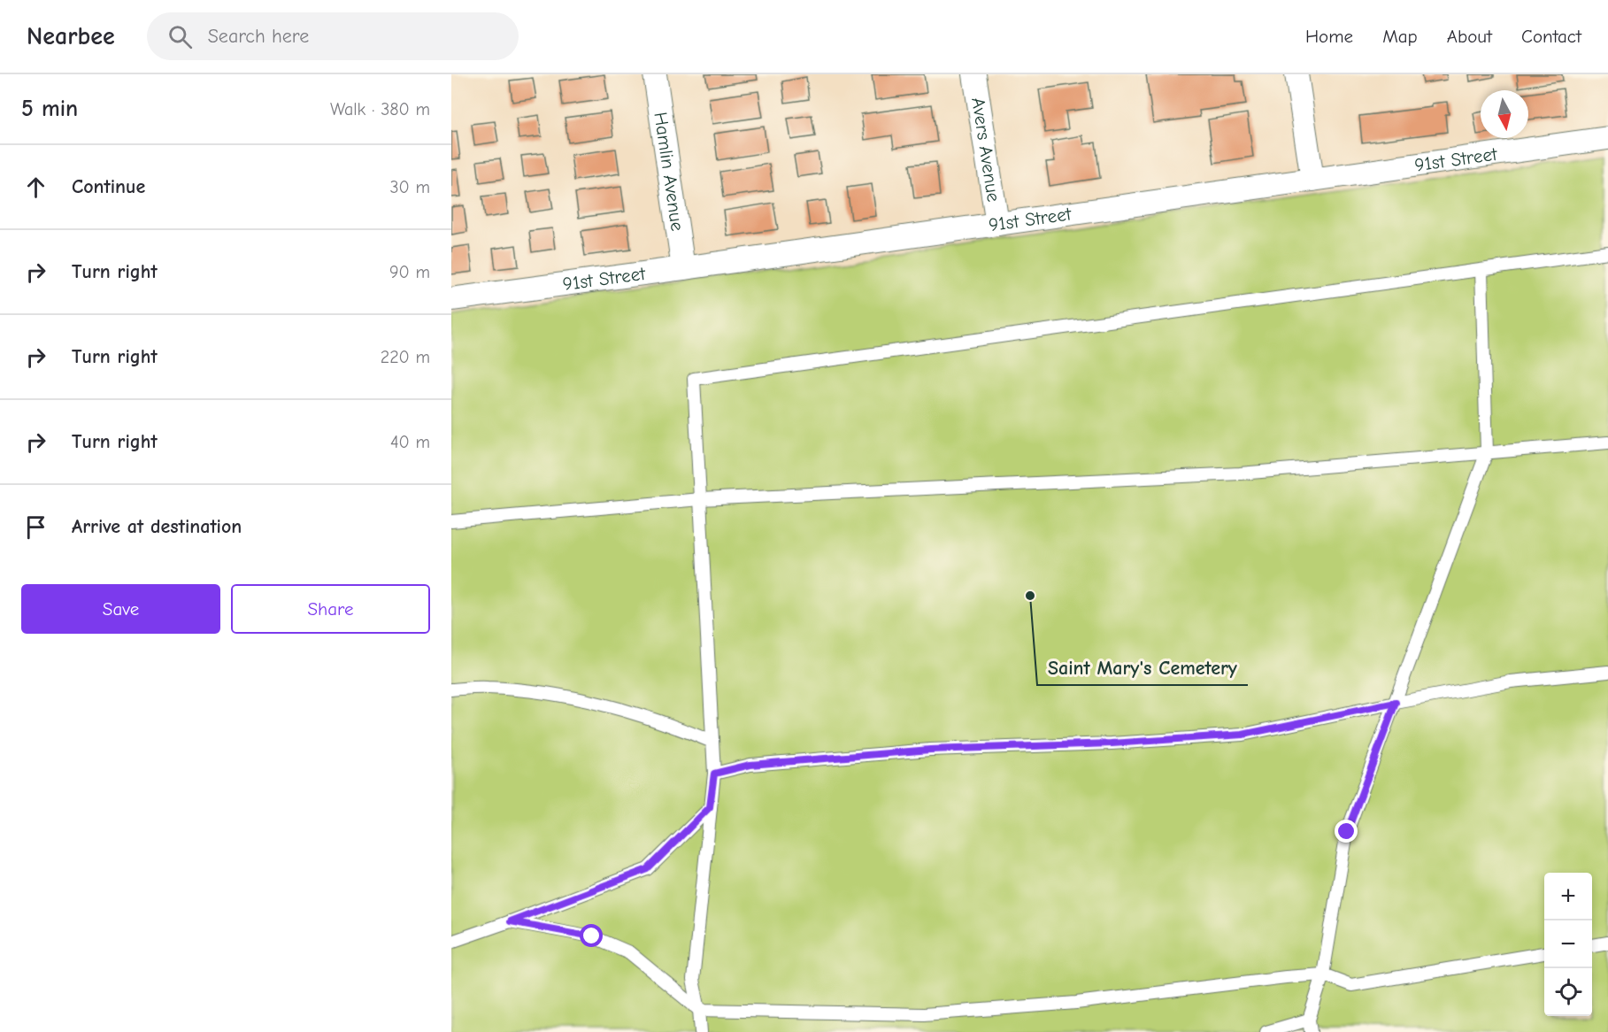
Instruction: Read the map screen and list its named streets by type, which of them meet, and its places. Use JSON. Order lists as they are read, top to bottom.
{
  "streets": {
    "street": ["Avers Avenue", "91st Street", "Hamlin Avenue"]
  },
  "crossings": [
    ["Avers Avenue", "91st Street"],
    ["91st Street", "Hamlin Avenue"]
  ],
  "places": ["Saint Mary's Cemetery"],
  "north": "bottom",
  "page": {
    "header": "Nearbee",
    "search": "Search here",
    "nav": [
      "Home",
      "Map",
      "About",
      "Contact"
    ],
    "heading": ["5 min", "Walk · 380 m"],
    "list": [
      ["Continue", "30 m"],
      ["Turn right", "90 m"],
      ["Turn right", "220 m"],
      ["Turn right", "40 m"],
      "Arrive at destination"
    ],
    "buttons": ["Save", "Share"],
    "map_buttons": ["+", "−"]
  }
}
